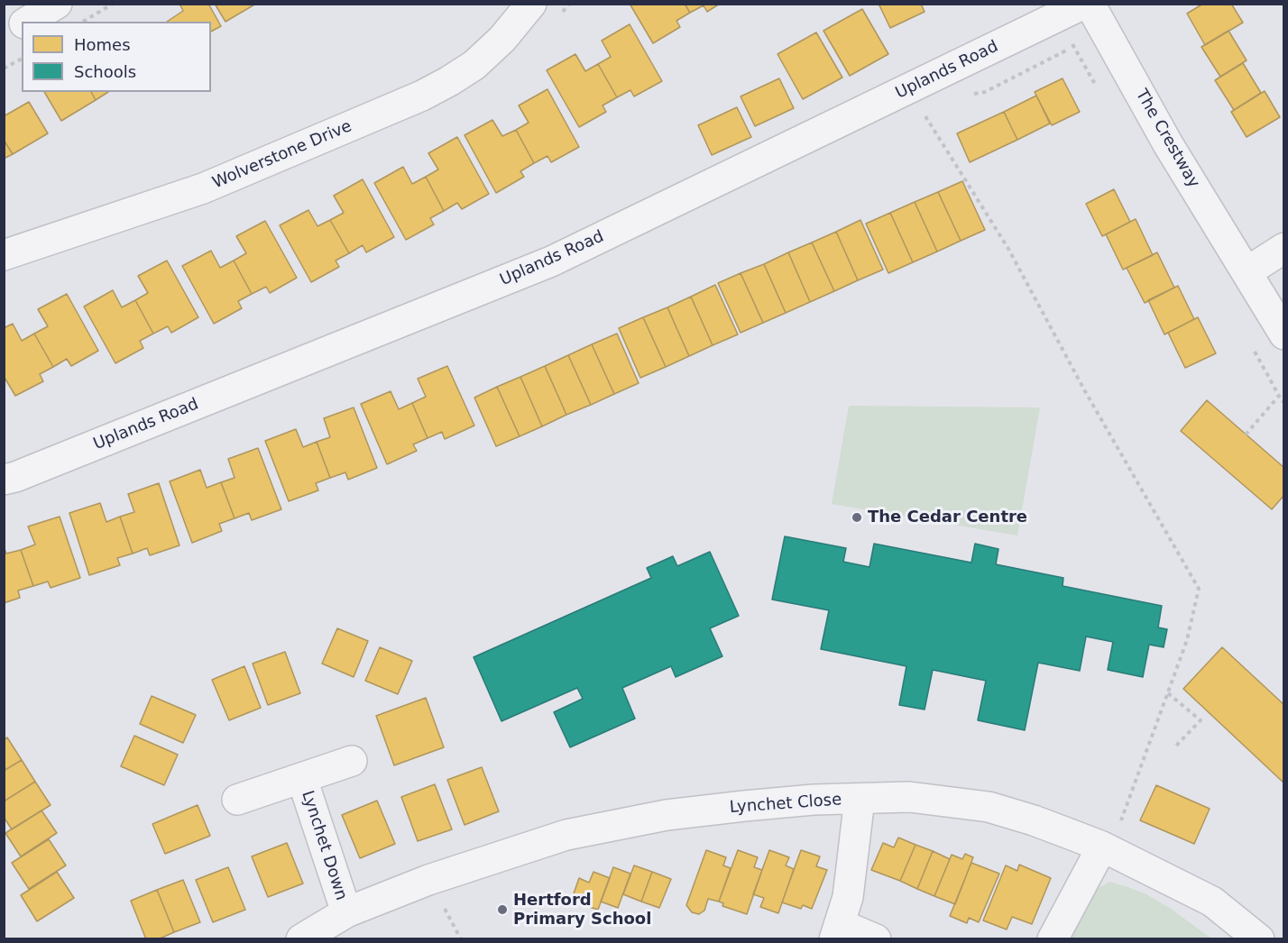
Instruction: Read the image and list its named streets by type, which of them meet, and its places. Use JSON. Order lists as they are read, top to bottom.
{
  "streets": {
    "street": [
      "Uplands Road",
      "The Crestway",
      "Wolverstone Drive",
      "Lynchet Close",
      "Lynchet Down"
    ]
  },
  "crossings": [
    ["Lynchet Close", "Lynchet Down"]
  ],
  "places": ["The Cedar Centre", "Hertford Primary School"],
  "legend": ["Homes", "Schools"]
}
